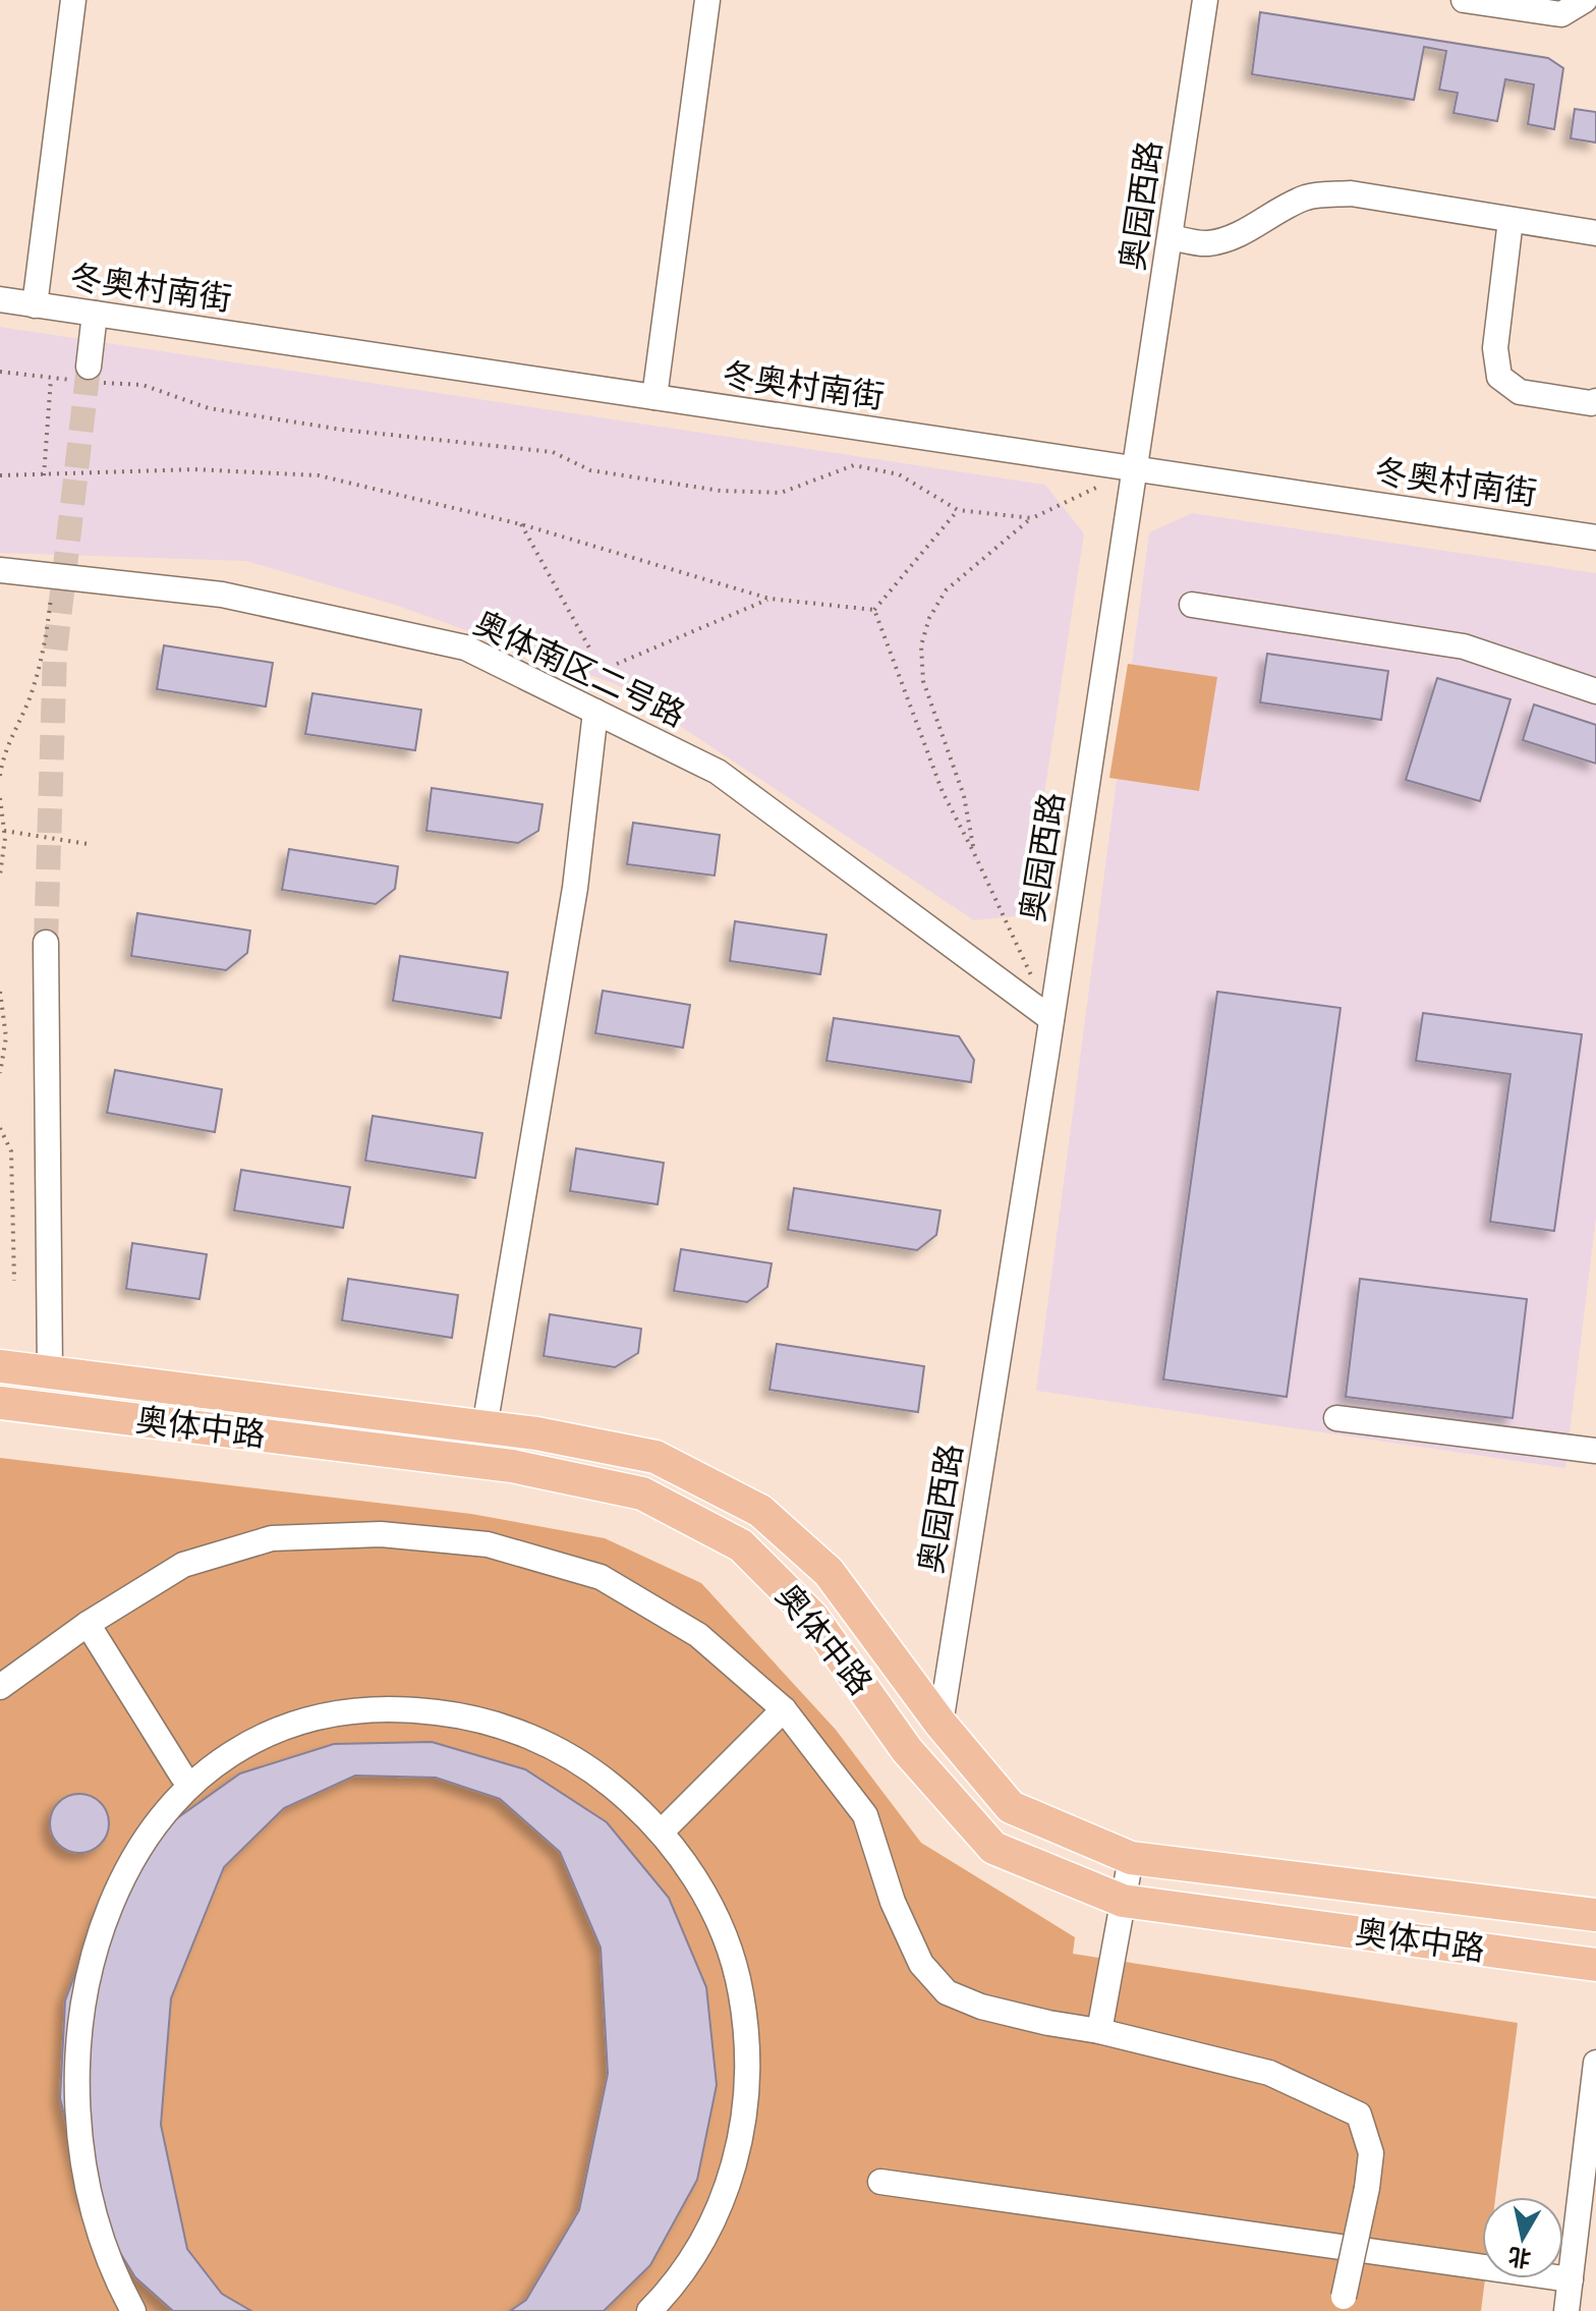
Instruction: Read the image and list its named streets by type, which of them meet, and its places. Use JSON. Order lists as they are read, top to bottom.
{
  "streets": {
    "main road": ["奥体中路"],
    "street": ["奥园西路", "冬奥村南街", "奥体南区二号路"]
  },
  "crossings": [
    ["奥园西路", "冬奥村南街"],
    ["奥园西路", "奥体南区二号路"],
    ["奥园西路", "奥体中路"]
  ],
  "north": "bottom"
}
